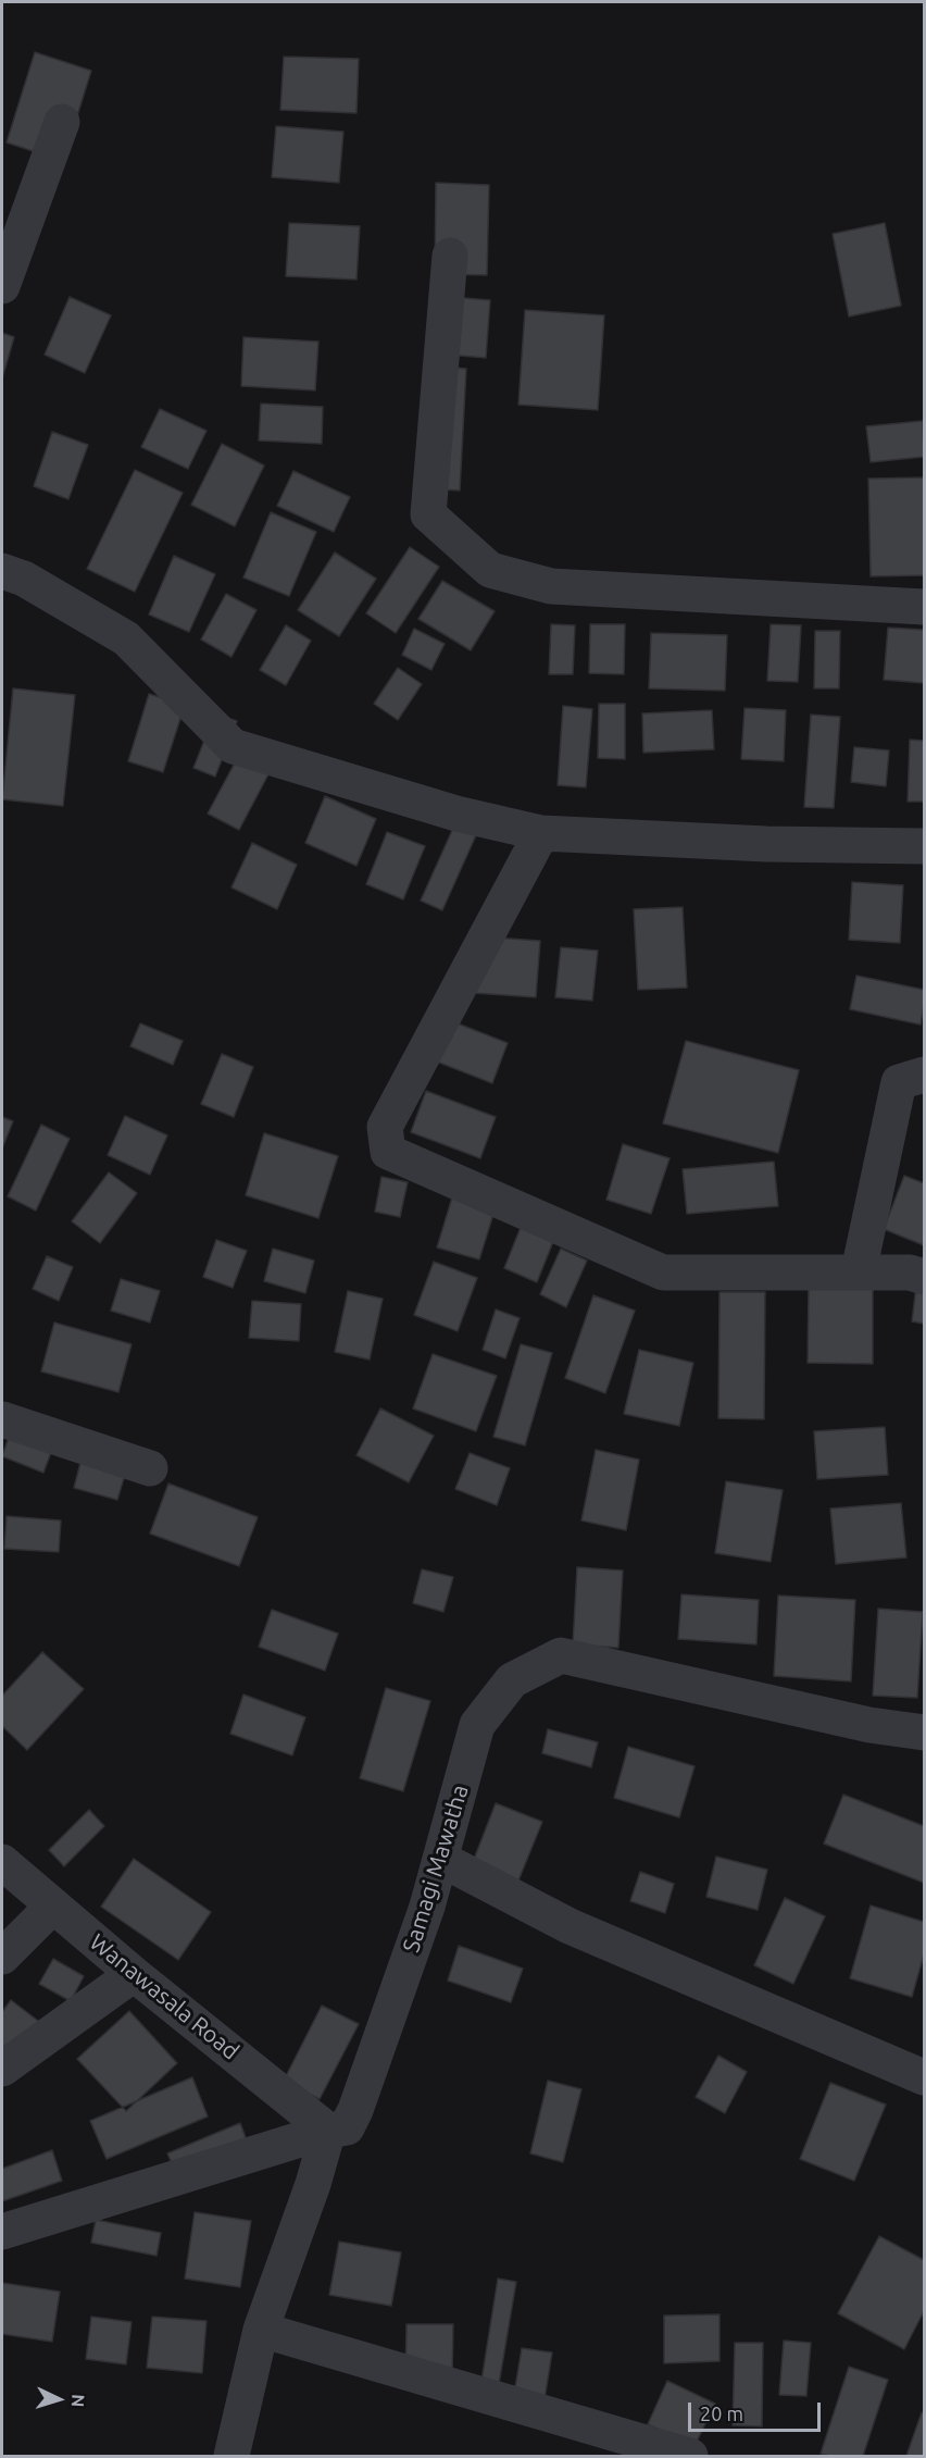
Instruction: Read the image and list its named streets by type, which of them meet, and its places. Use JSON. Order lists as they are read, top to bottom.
{
  "streets": {
    "street": ["Samagi Mawatha", "Wanawasala Road"]
  },
  "crossings": [
    ["Samagi Mawatha", "Wanawasala Road"]
  ],
  "scale_bar": "20 m",
  "north": "right"
}
